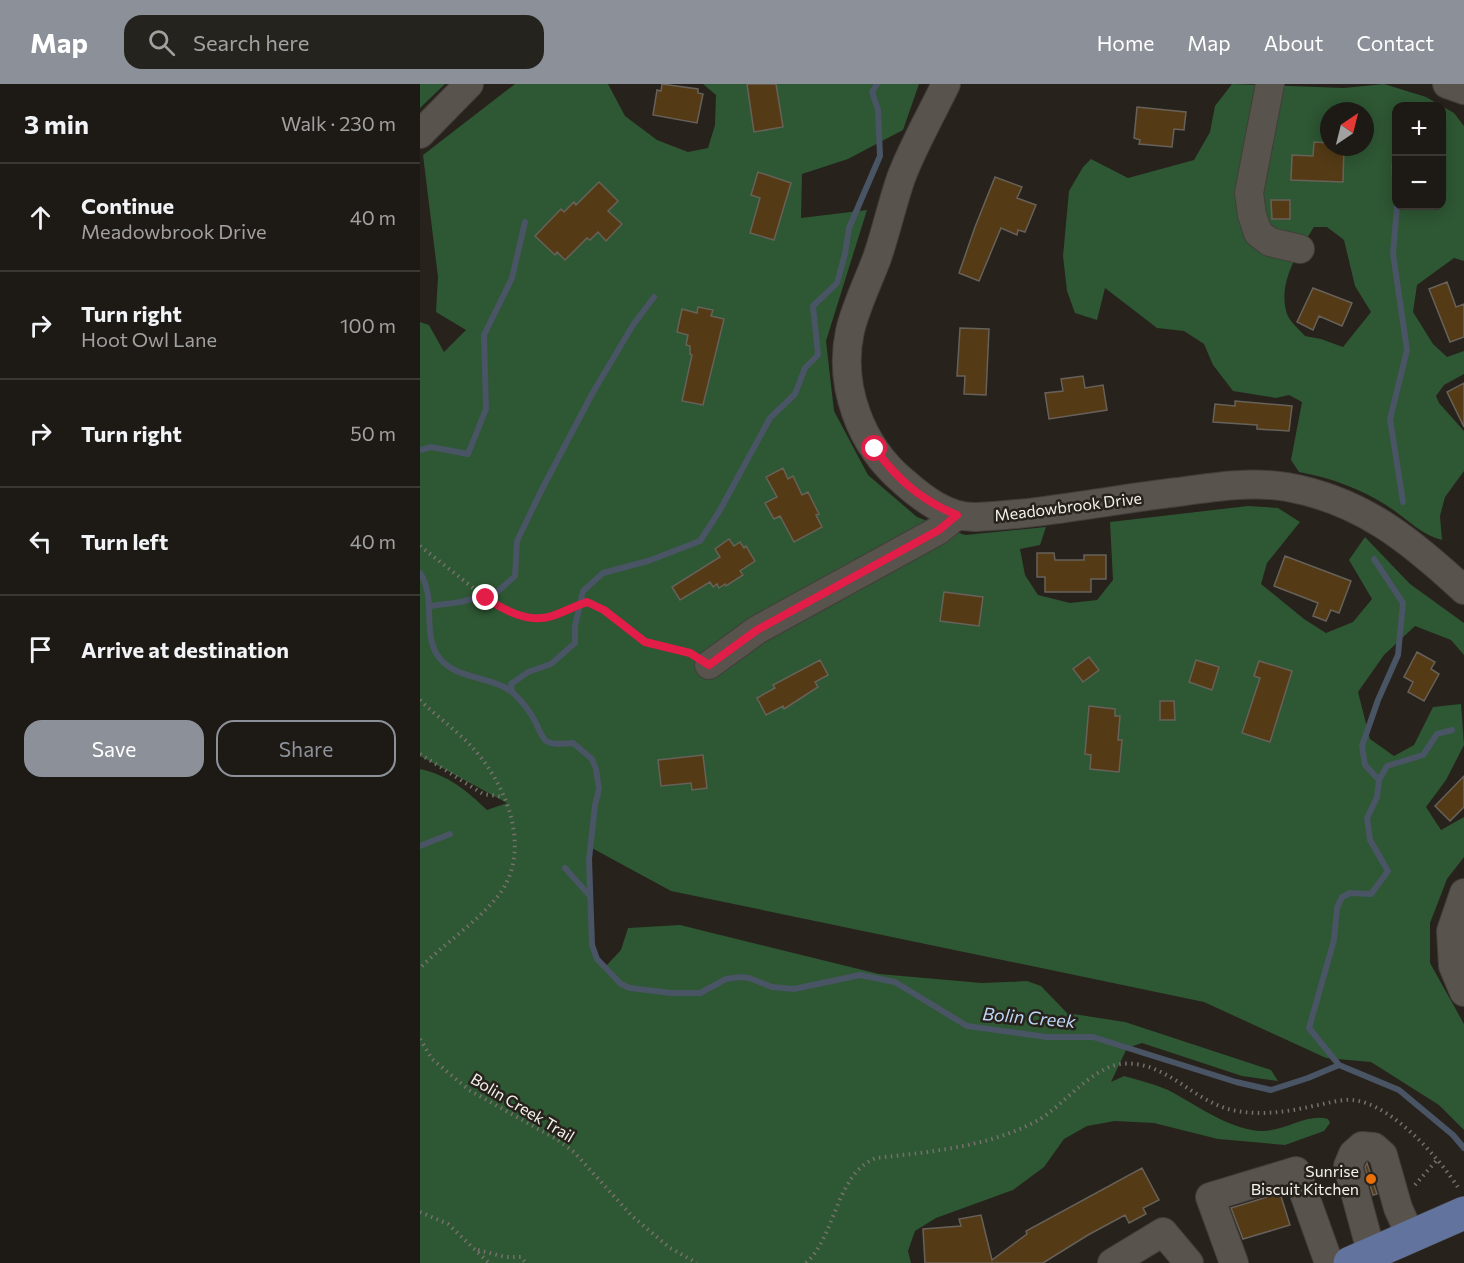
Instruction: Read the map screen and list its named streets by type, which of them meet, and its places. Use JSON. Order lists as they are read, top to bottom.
{
  "streets": {
    "street": ["Meadowbrook Drive"],
    "path": ["Bolin Creek Trail"]
  },
  "water": ["Bolin Creek"],
  "places": ["Sunrise Biscuit Kitchen"],
  "north": "top right",
  "page": {
    "header": "Map",
    "search": "Search here",
    "nav": [
      "Home",
      "Map",
      "About",
      "Contact"
    ],
    "heading": ["3 min", "Walk · 230 m"],
    "map_buttons": ["+", "−"],
    "list": [
      ["Continue", "Meadowbrook Drive", "40 m"],
      ["Turn right", "Hoot Owl Lane", "100 m"],
      ["Turn right", "50 m"],
      ["Turn left", "40 m"],
      "Arrive at destination"
    ],
    "buttons": ["Save", "Share"]
  }
}
